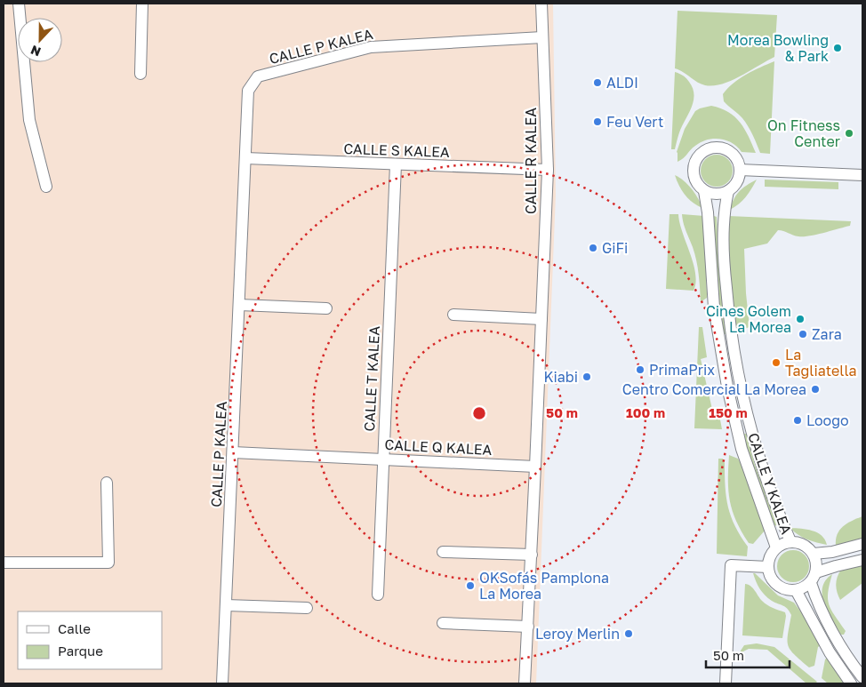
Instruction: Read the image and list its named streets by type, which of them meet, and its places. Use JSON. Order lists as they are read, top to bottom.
{
  "streets": {
    "street": [
      "CALLE P KALEA",
      "CALLE S KALEA",
      "CALLE R KALEA",
      "CALLE T KALEA",
      "CALLE Q KALEA",
      "CALLE Y KALEA"
    ]
  },
  "crossings": [
    ["CALLE P KALEA", "CALLE S KALEA"],
    ["CALLE P KALEA", "CALLE R KALEA"],
    ["CALLE P KALEA", "CALLE Q KALEA"],
    ["CALLE S KALEA", "CALLE R KALEA"],
    ["CALLE S KALEA", "CALLE T KALEA"],
    ["CALLE R KALEA", "CALLE Q KALEA"],
    ["CALLE T KALEA", "CALLE Q KALEA"]
  ],
  "places": [
    "Morea Bowling & Park",
    "ALDI",
    "Feu Vert",
    "On Fitness Center",
    "GiFi",
    "Cines Golem La Morea",
    "Zara",
    "La Tagliatella",
    "PrimaPrix",
    "Kiabi",
    "Centro Comercial La Morea",
    "Loogo",
    "OKSofás Pamplona La Morea",
    "Leroy Merlin"
  ],
  "legend": ["Calle", "Parque"],
  "scale_bar": "50 m",
  "north": "bottom",
  "rings": ["50 m", "100 m", "150 m"]
}
